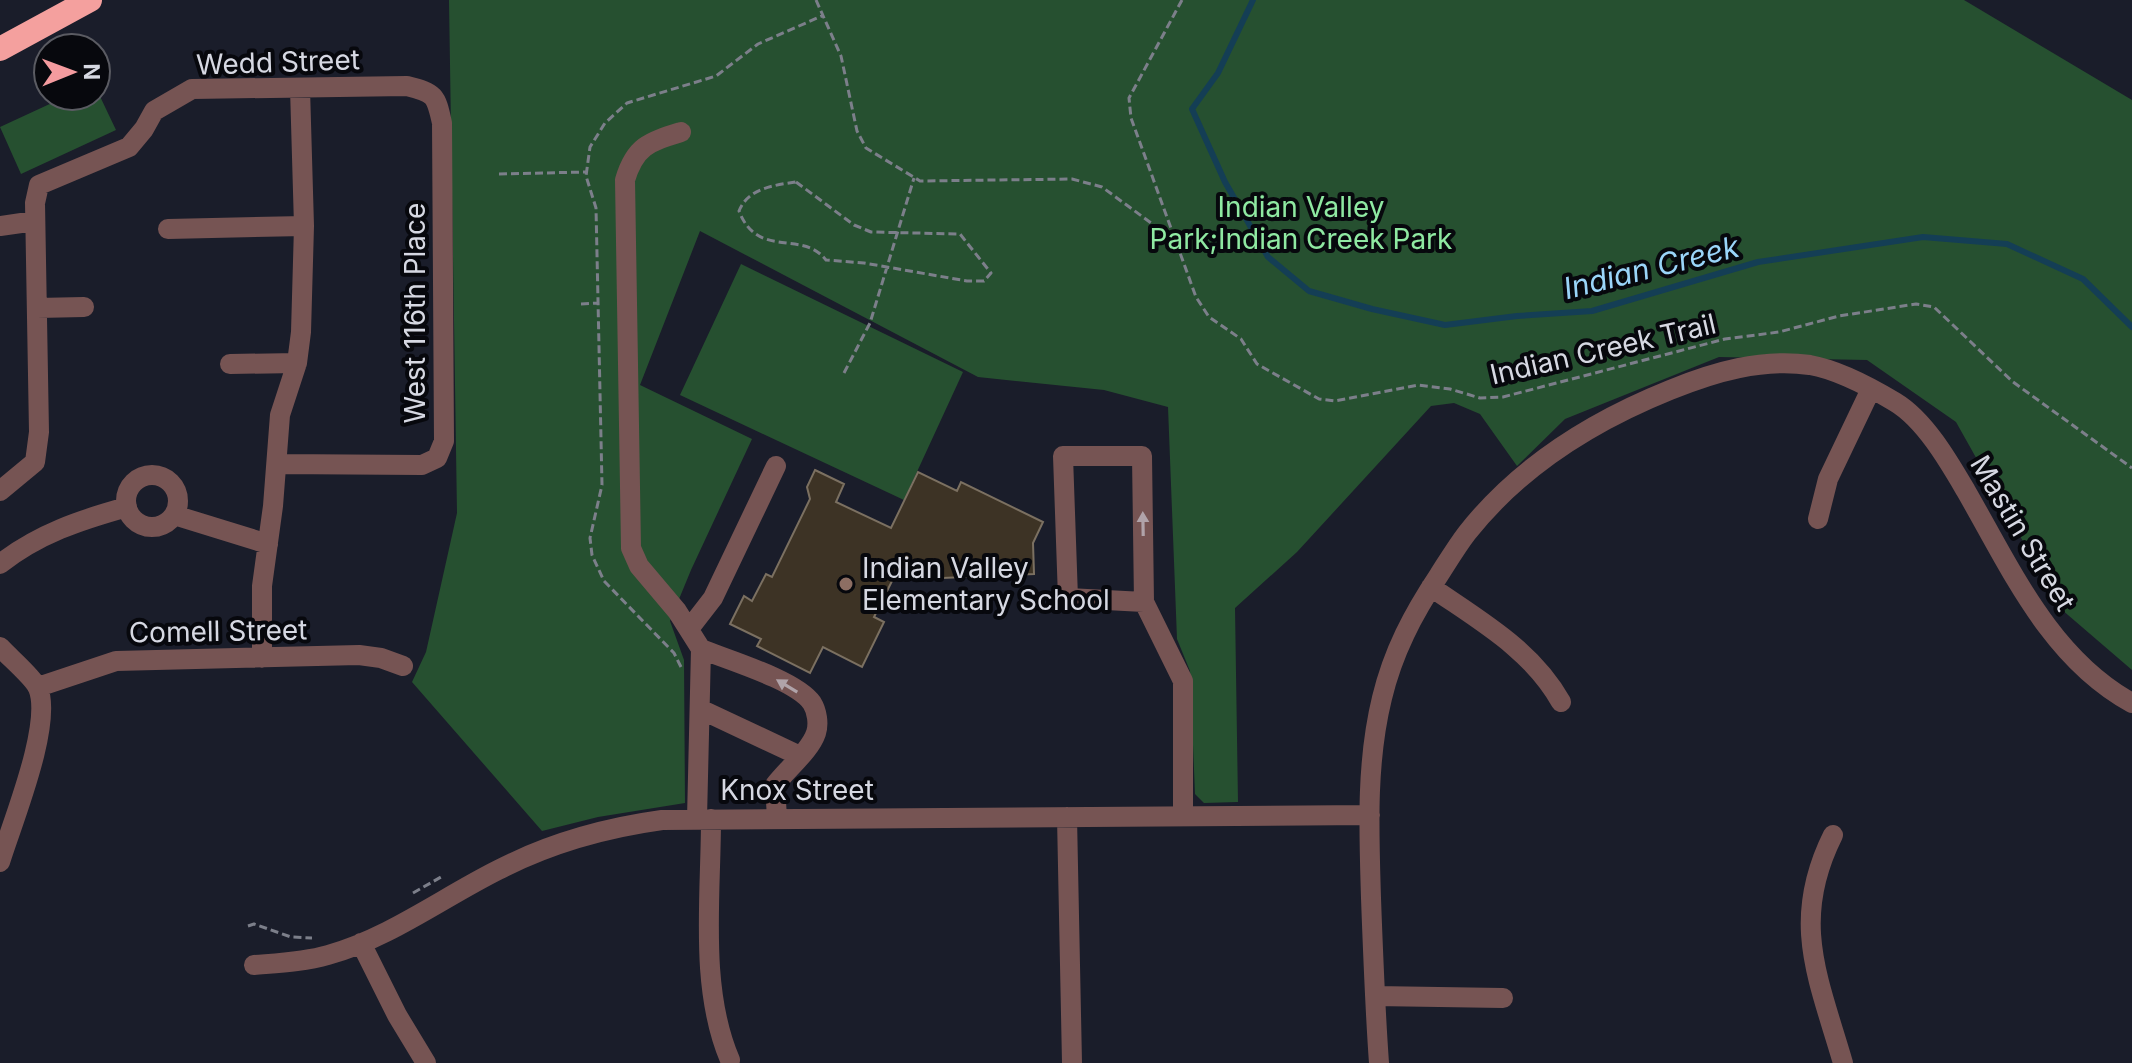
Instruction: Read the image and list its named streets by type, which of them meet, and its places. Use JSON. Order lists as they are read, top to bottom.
{
  "streets": {
    "street": [
      "Wedd Street",
      "West 116th Place",
      "Mastin Street",
      "Comell Street",
      "Knox Street"
    ],
    "path": ["Indian Creek Trail"]
  },
  "crossings": [
    ["Wedd Street", "West 116th Place"],
    ["Mastin Street", "Knox Street"]
  ],
  "water": ["Indian Creek"],
  "parks": ["Indian Valley Park;Indian Creek Park"],
  "places": ["Indian Valley Elementary School"],
  "north": "right"
}
